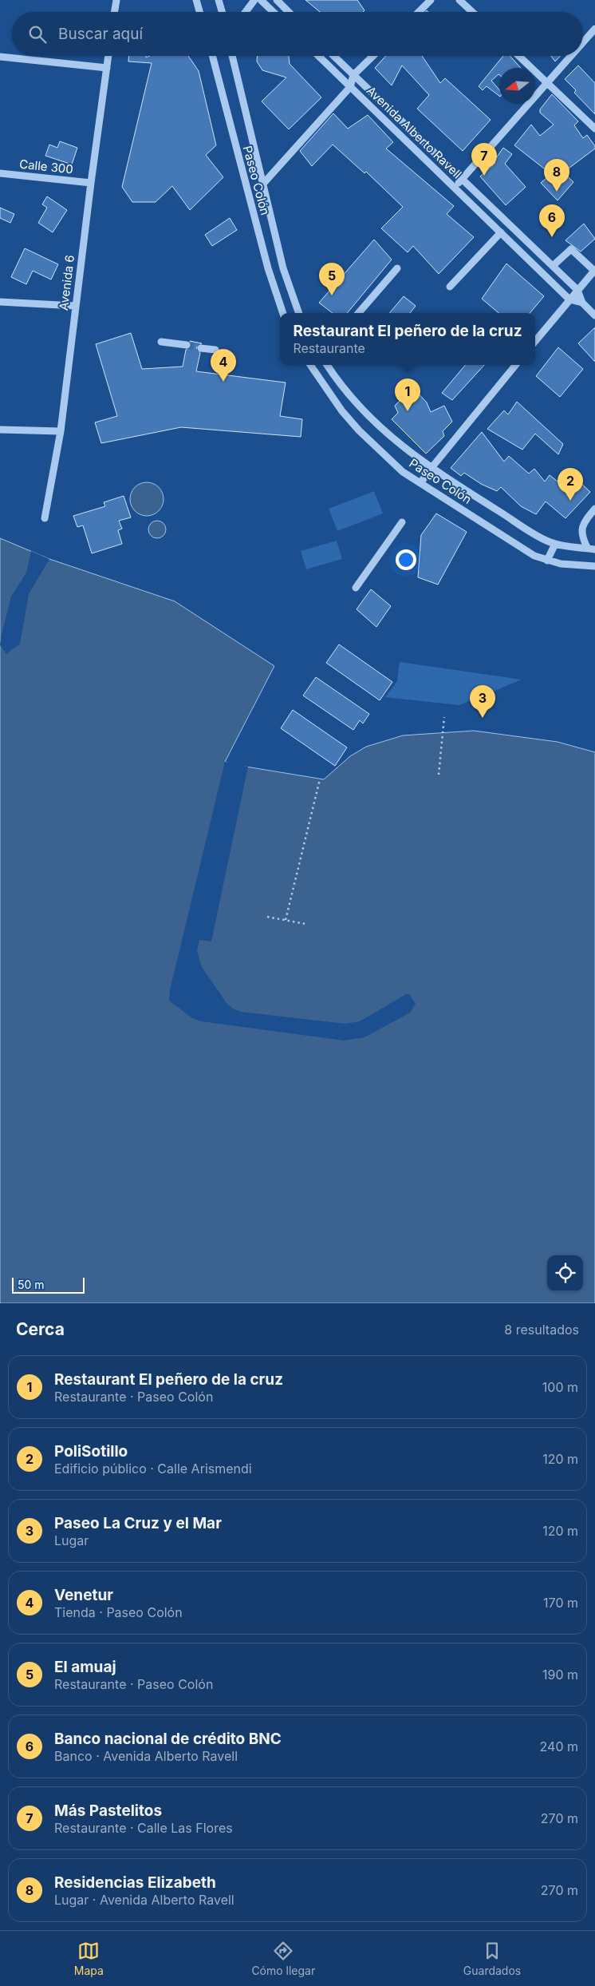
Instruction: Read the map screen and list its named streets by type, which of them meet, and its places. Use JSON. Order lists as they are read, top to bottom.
{
  "streets": {
    "street": [
      "Avenida Alberto Ravell",
      "Calle 300",
      "Paseo Colón",
      "Avenida 6"
    ]
  },
  "crossings": [
    ["Calle 300", "Avenida 6"]
  ],
  "scale_bar": "50 m",
  "north": "left",
  "page": {
    "search": "Buscar aquí",
    "pins": [
      "7",
      "8",
      "6",
      "5",
      "4",
      "1",
      "2",
      "3"
    ],
    "popup": ["Restaurant El peñero de la cruz", "Restaurante"],
    "scale": "50 m",
    "heading": ["Cerca", "8 resultados"],
    "list": [
      {
        "mark": "1",
        "name": "Restaurant El peñero de la cruz",
        "note": "Restaurante · Paseo Colón",
        "value": "100 m"
      },
      {
        "mark": "2",
        "name": "PoliSotillo",
        "note": "Edificio público · Calle Arismendi",
        "value": "120 m"
      },
      {
        "mark": "3",
        "name": "Paseo La Cruz y el Mar",
        "note": "Lugar",
        "value": "120 m"
      },
      {
        "mark": "4",
        "name": "Venetur",
        "note": "Tienda · Paseo Colón",
        "value": "170 m"
      },
      {
        "mark": "5",
        "name": "El amuaj",
        "note": "Restaurante · Paseo Colón",
        "value": "190 m"
      },
      {
        "mark": "6",
        "name": "Banco nacional de crédito BNC",
        "note": "Banco · Avenida Alberto Ravell",
        "value": "240 m"
      },
      {
        "mark": "7",
        "name": "Más Pastelitos",
        "note": "Restaurante · Calle Las Flores",
        "value": "270 m"
      },
      {
        "mark": "8",
        "name": "Residencias Elizabeth",
        "note": "Lugar · Avenida Alberto Ravell",
        "value": "270 m"
      }
    ],
    "nav": ["Mapa", "Cómo llegar", "Guardados"]
  }
}
